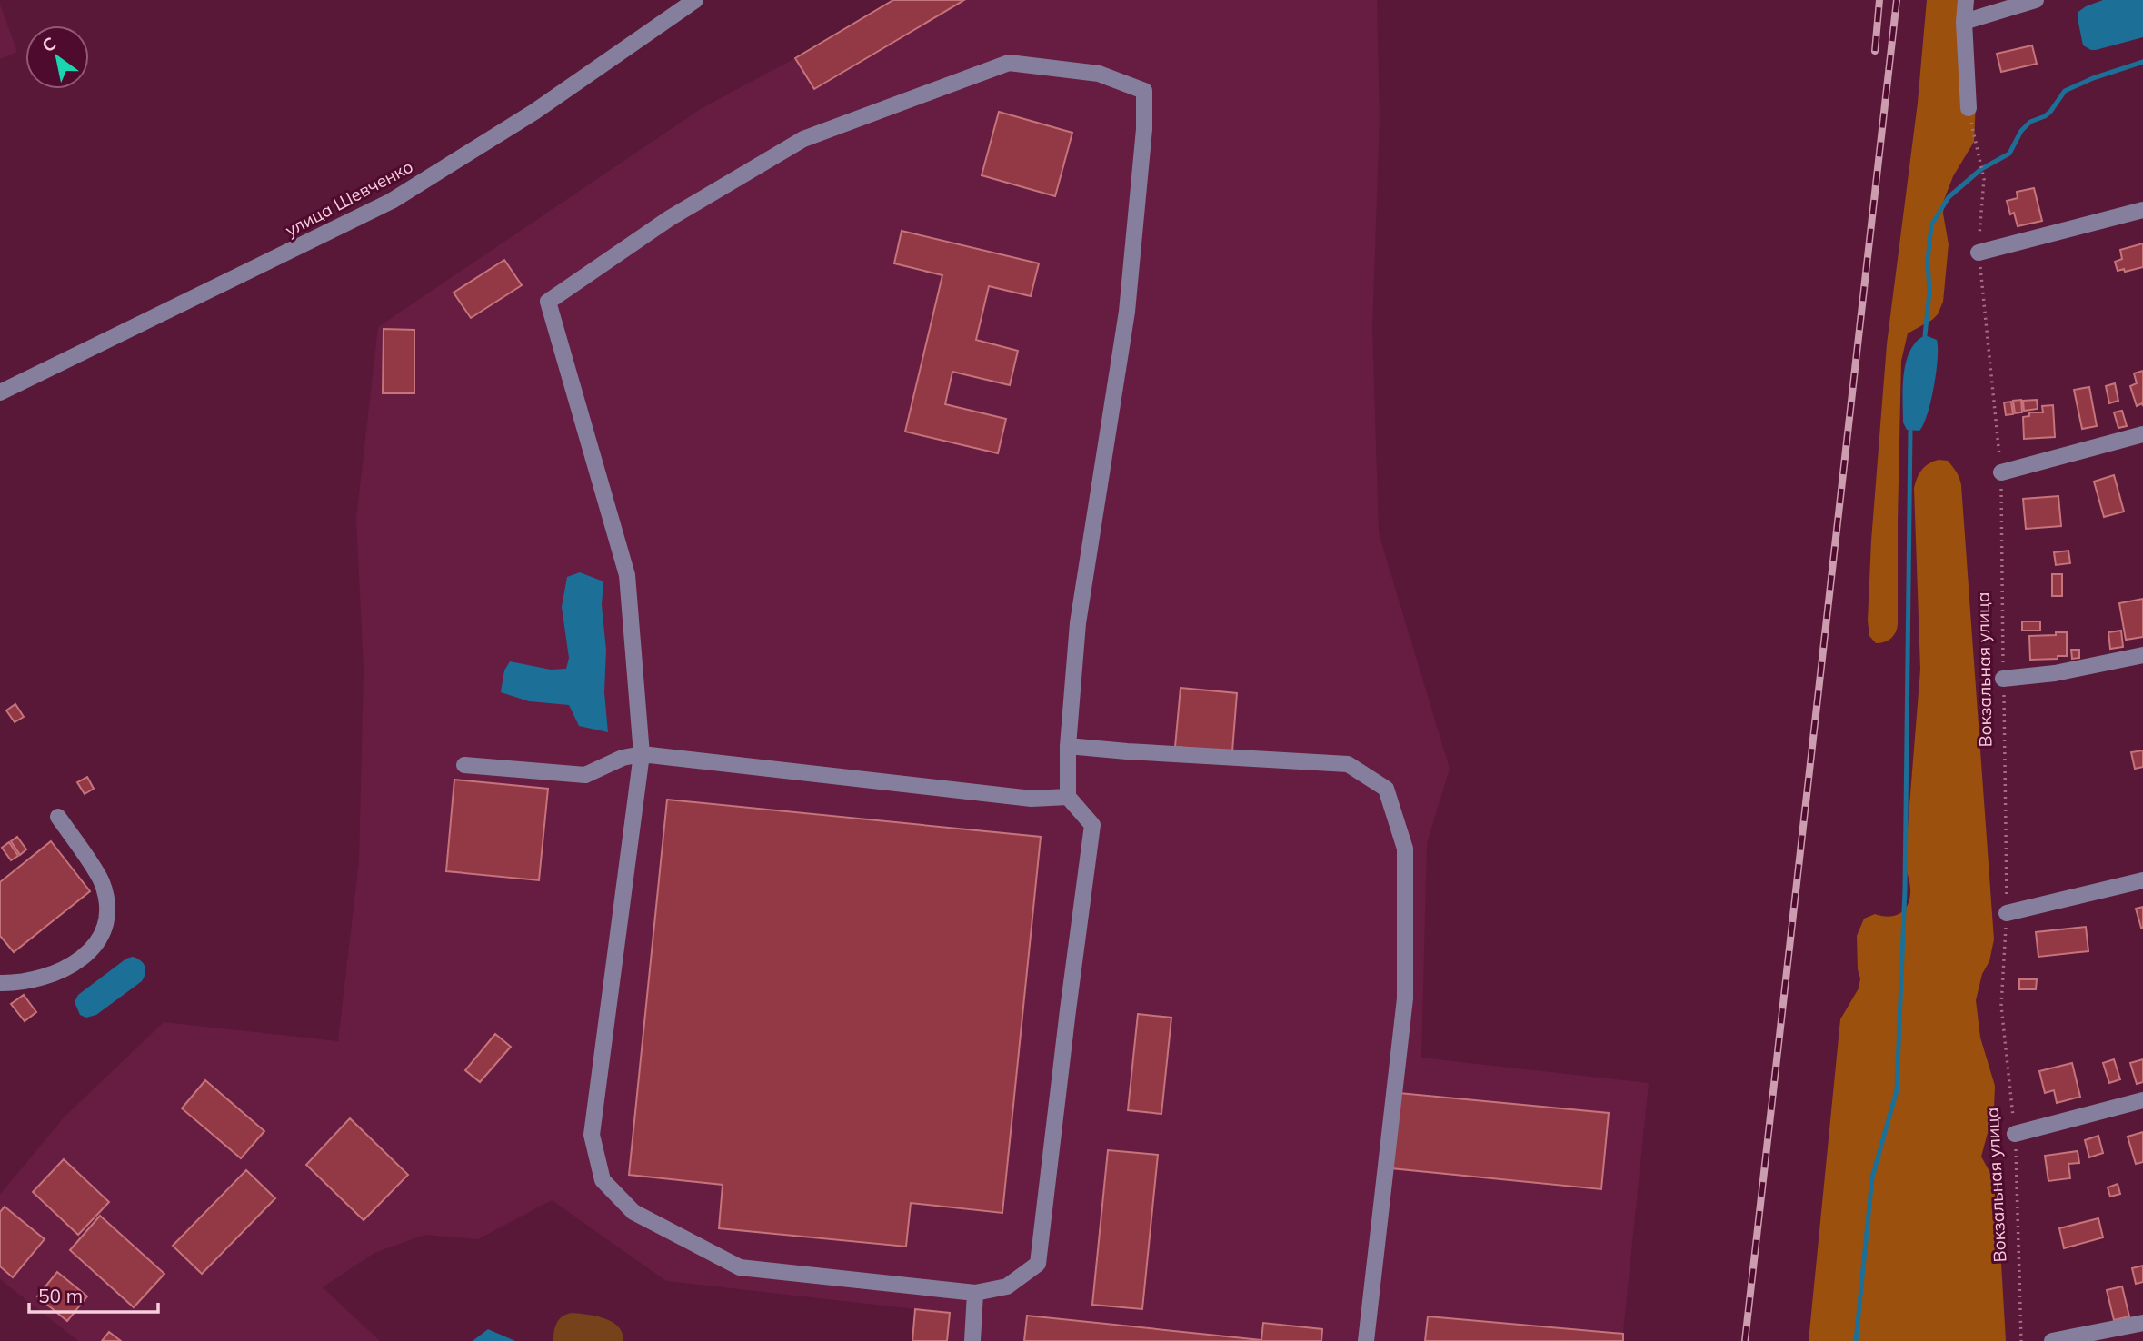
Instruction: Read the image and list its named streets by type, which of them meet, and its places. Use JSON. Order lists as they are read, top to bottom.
{
  "streets": {
    "street": ["улица Шевченко"],
    "path": ["Вокзальная улица"]
  },
  "scale_bar": "50 m",
  "north": "top left"
}
